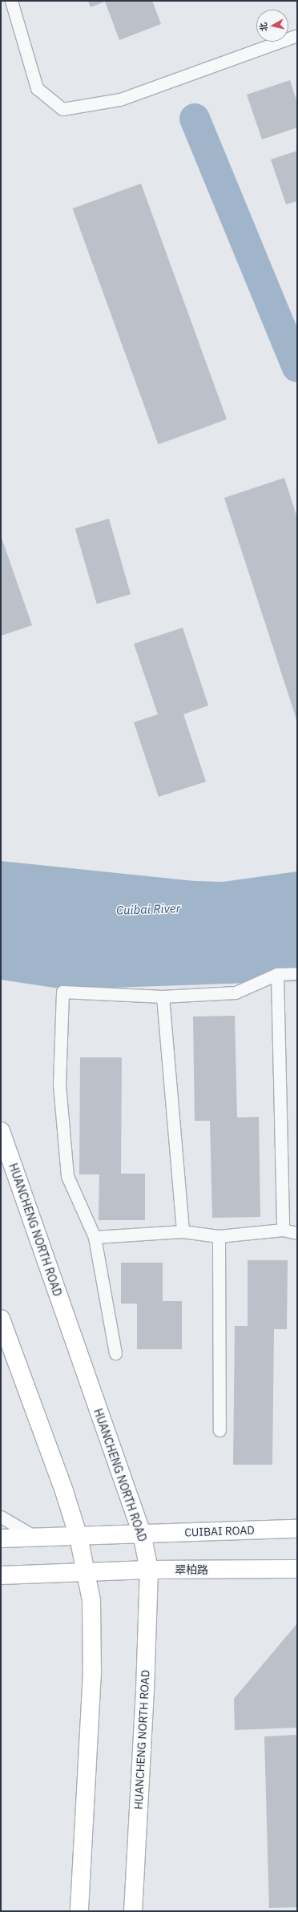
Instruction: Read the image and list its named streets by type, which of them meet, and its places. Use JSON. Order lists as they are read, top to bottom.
{
  "streets": {
    "main road": ["HUANCHENG NORTH ROAD", "CUIBAI ROAD", "翠柏路"]
  },
  "crossings": [
    ["HUANCHENG NORTH ROAD", "CUIBAI ROAD"],
    ["HUANCHENG NORTH ROAD", "翠柏路"]
  ],
  "water": ["Cuibai River"],
  "north": "left"
}
